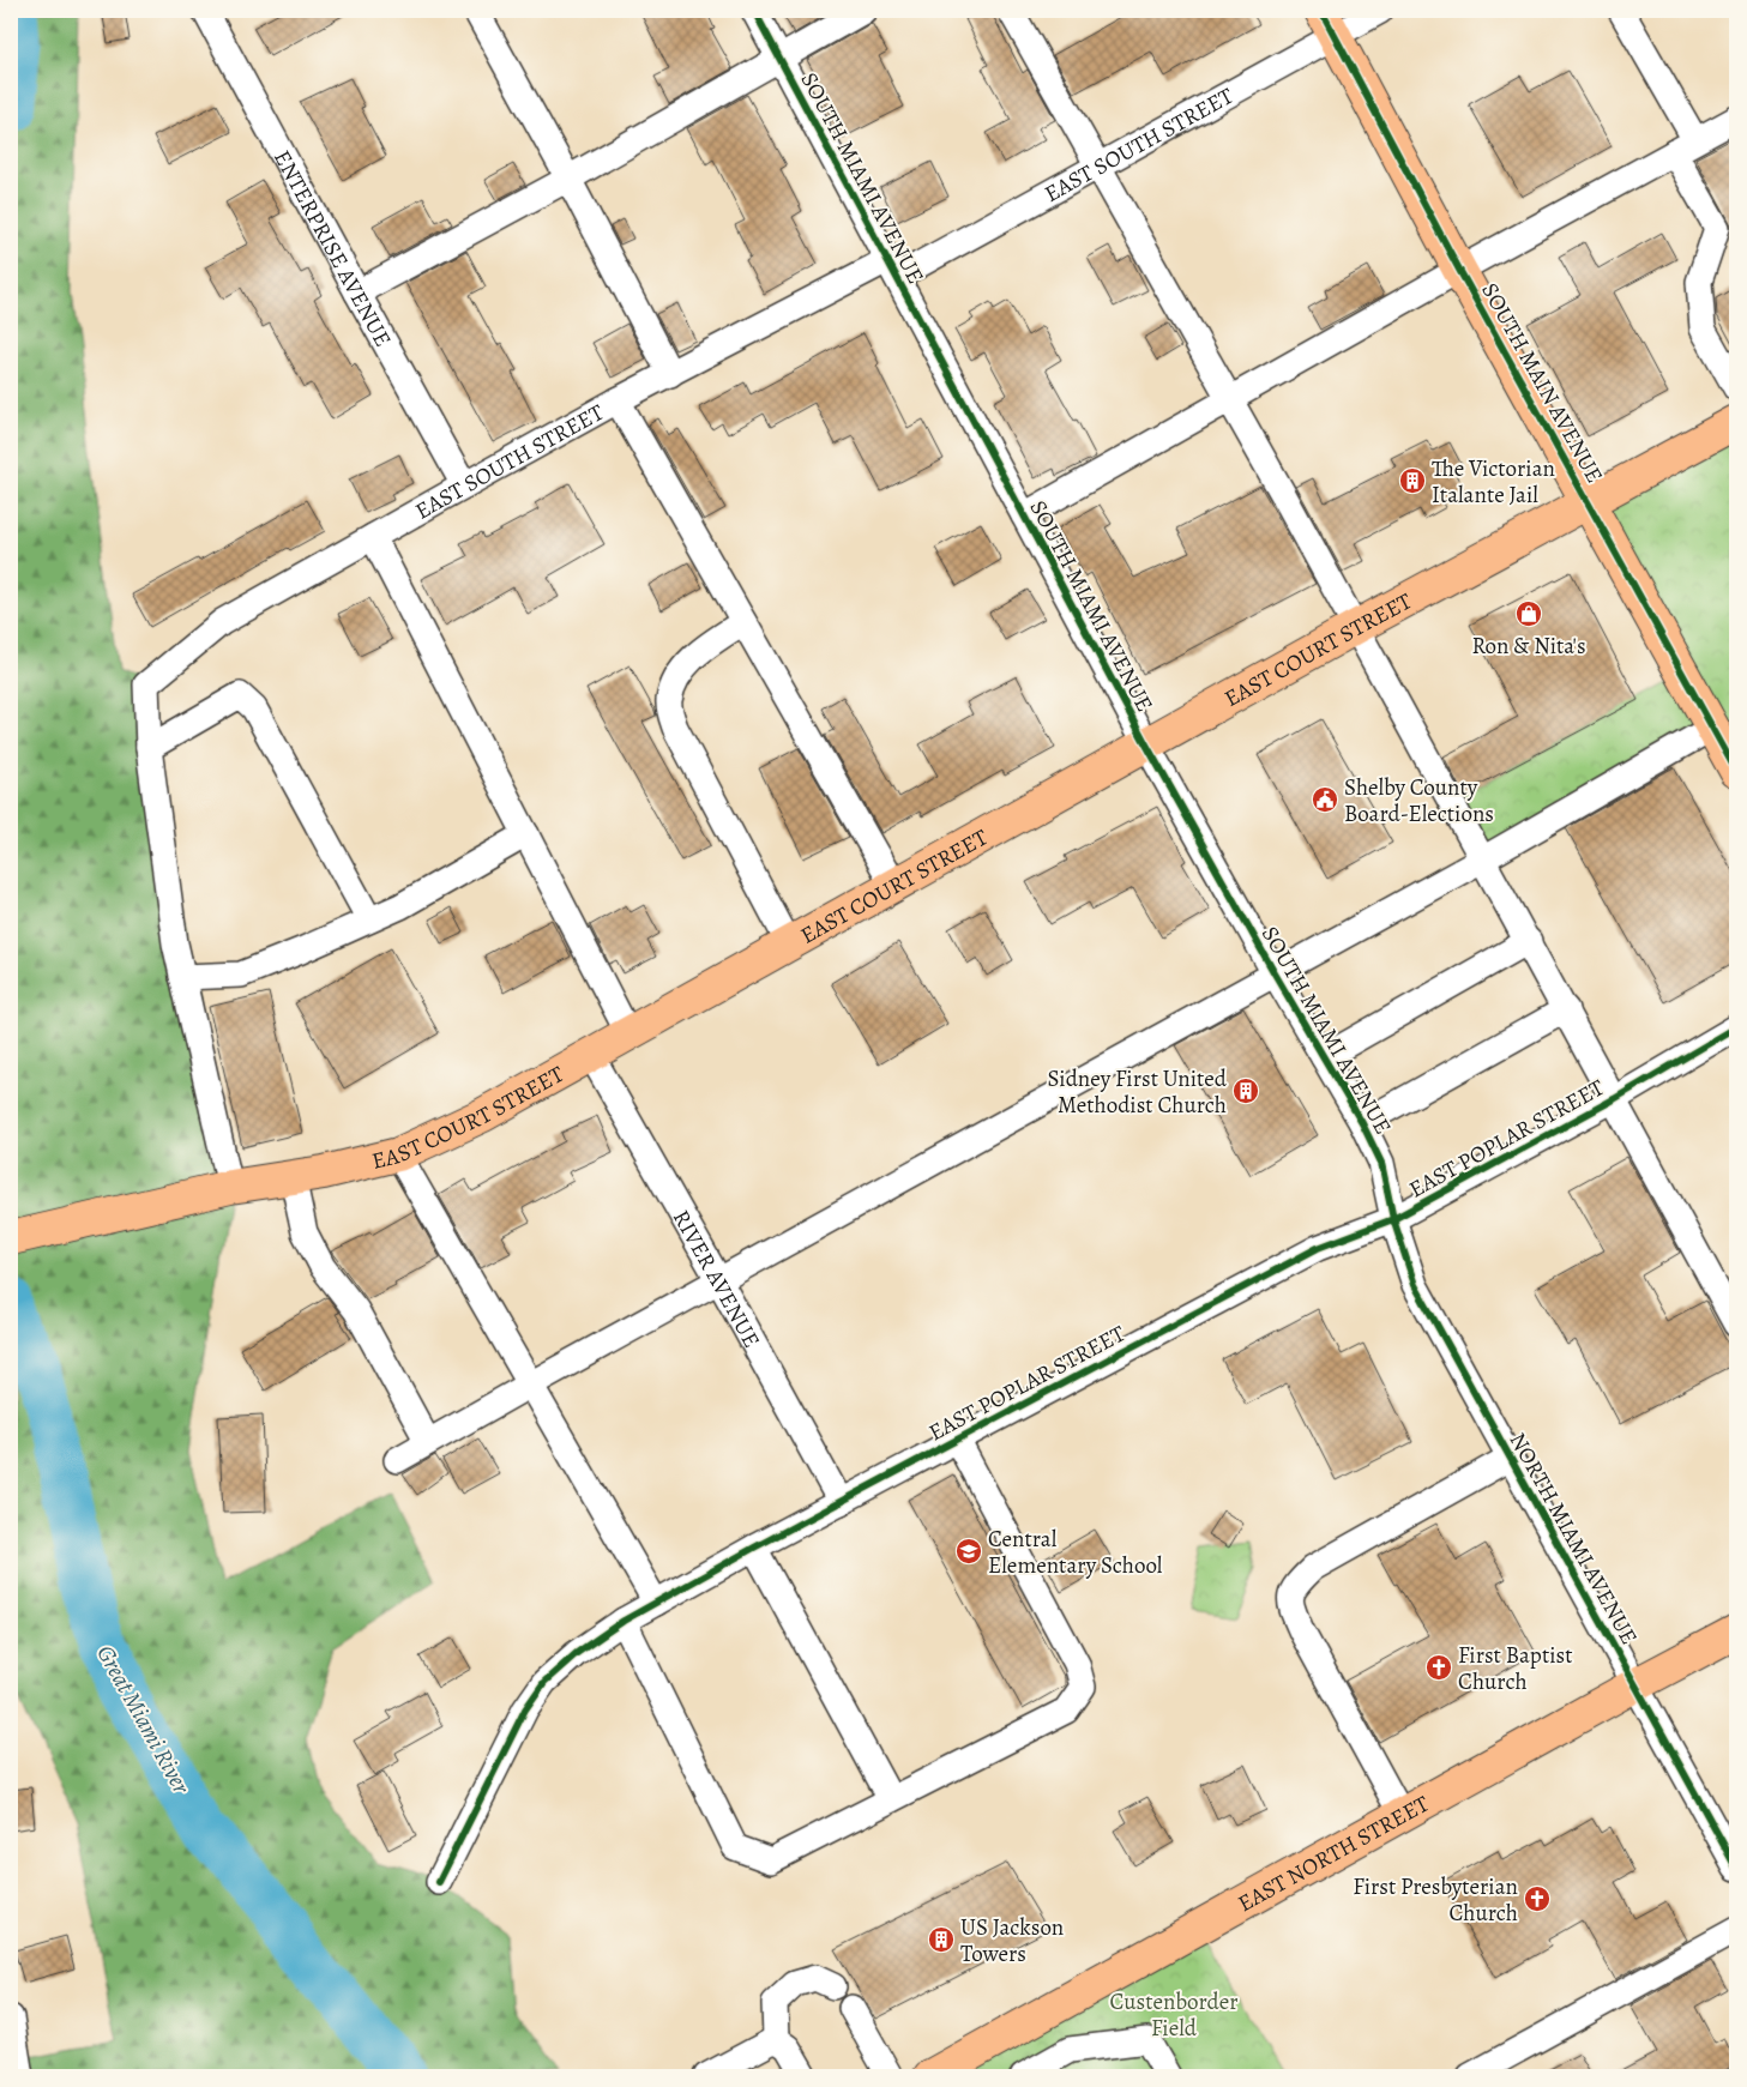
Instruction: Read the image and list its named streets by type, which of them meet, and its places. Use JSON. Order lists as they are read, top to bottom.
{
  "streets": {
    "main road": ["SOUTH MAIN AVENUE", "EAST COURT STREET", "EAST NORTH STREET"],
    "street": [
      "EAST SOUTH STREET",
      "SOUTH MIAMI AVENUE",
      "ENTERPRISE AVENUE",
      "EAST POPLAR STREET",
      "RIVER AVENUE",
      "NORTH MIAMI AVENUE"
    ]
  },
  "crossings": [
    ["EAST SOUTH STREET", "SOUTH MIAMI AVENUE"],
    ["EAST SOUTH STREET", "ENTERPRISE AVENUE"],
    ["EAST SOUTH STREET", "SOUTH MAIN AVENUE"],
    ["SOUTH MIAMI AVENUE", "EAST COURT STREET"],
    ["SOUTH MIAMI AVENUE", "EAST POPLAR STREET"],
    ["SOUTH MIAMI AVENUE", "NORTH MIAMI AVENUE"],
    ["SOUTH MAIN AVENUE", "EAST COURT STREET"],
    ["EAST COURT STREET", "RIVER AVENUE"],
    ["EAST POPLAR STREET", "RIVER AVENUE"],
    ["EAST POPLAR STREET", "NORTH MIAMI AVENUE"],
    ["NORTH MIAMI AVENUE", "EAST NORTH STREET"]
  ],
  "water": ["Great Miami River"],
  "parks": ["Custenborder Field"],
  "places": {
    "building": ["The Victorian Italante Jail", "Sidney First United Methodist Church", "US Jackson Towers"],
    "shop": ["Ron & Nita's"],
    "public building": ["Shelby County Board-Elections"],
    "school or university": ["Central Elementary School"],
    "church": ["First Baptist Church", "First Presbyterian Church"]
  }
}
